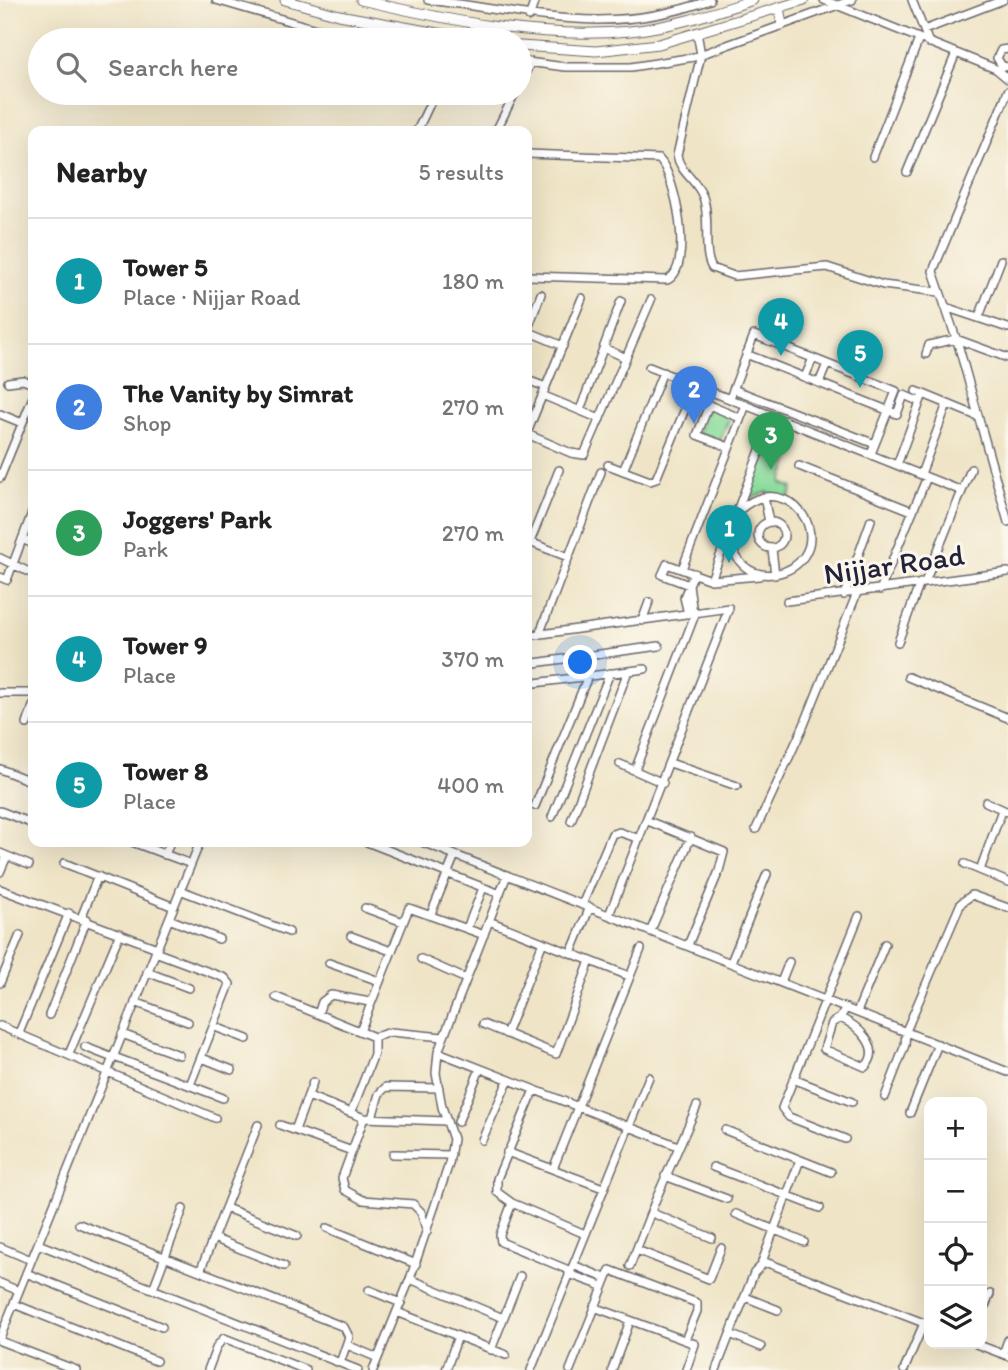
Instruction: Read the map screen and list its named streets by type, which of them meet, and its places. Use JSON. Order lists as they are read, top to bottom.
{
  "streets": {
    "street": ["Nijjar Road"]
  },
  "page": {
    "search": "Search here",
    "heading": ["Nearby", "5 results"],
    "list": [
      {
        "mark": "1",
        "name": "Tower 5",
        "note": "Place · Nijjar Road",
        "value": "180 m"
      },
      {
        "mark": "2",
        "name": "The Vanity by Simrat",
        "note": "Shop",
        "value": "270 m"
      },
      {
        "mark": "3",
        "name": "Joggers' Park",
        "note": "Park",
        "value": "270 m"
      },
      {
        "mark": "4",
        "name": "Tower 9",
        "note": "Place",
        "value": "370 m"
      },
      {
        "mark": "5",
        "name": "Tower 8",
        "note": "Place",
        "value": "400 m"
      }
    ],
    "pins": [
      "4",
      "5",
      "2",
      "3",
      "1"
    ],
    "map_buttons": ["+", "−"]
  }
}
